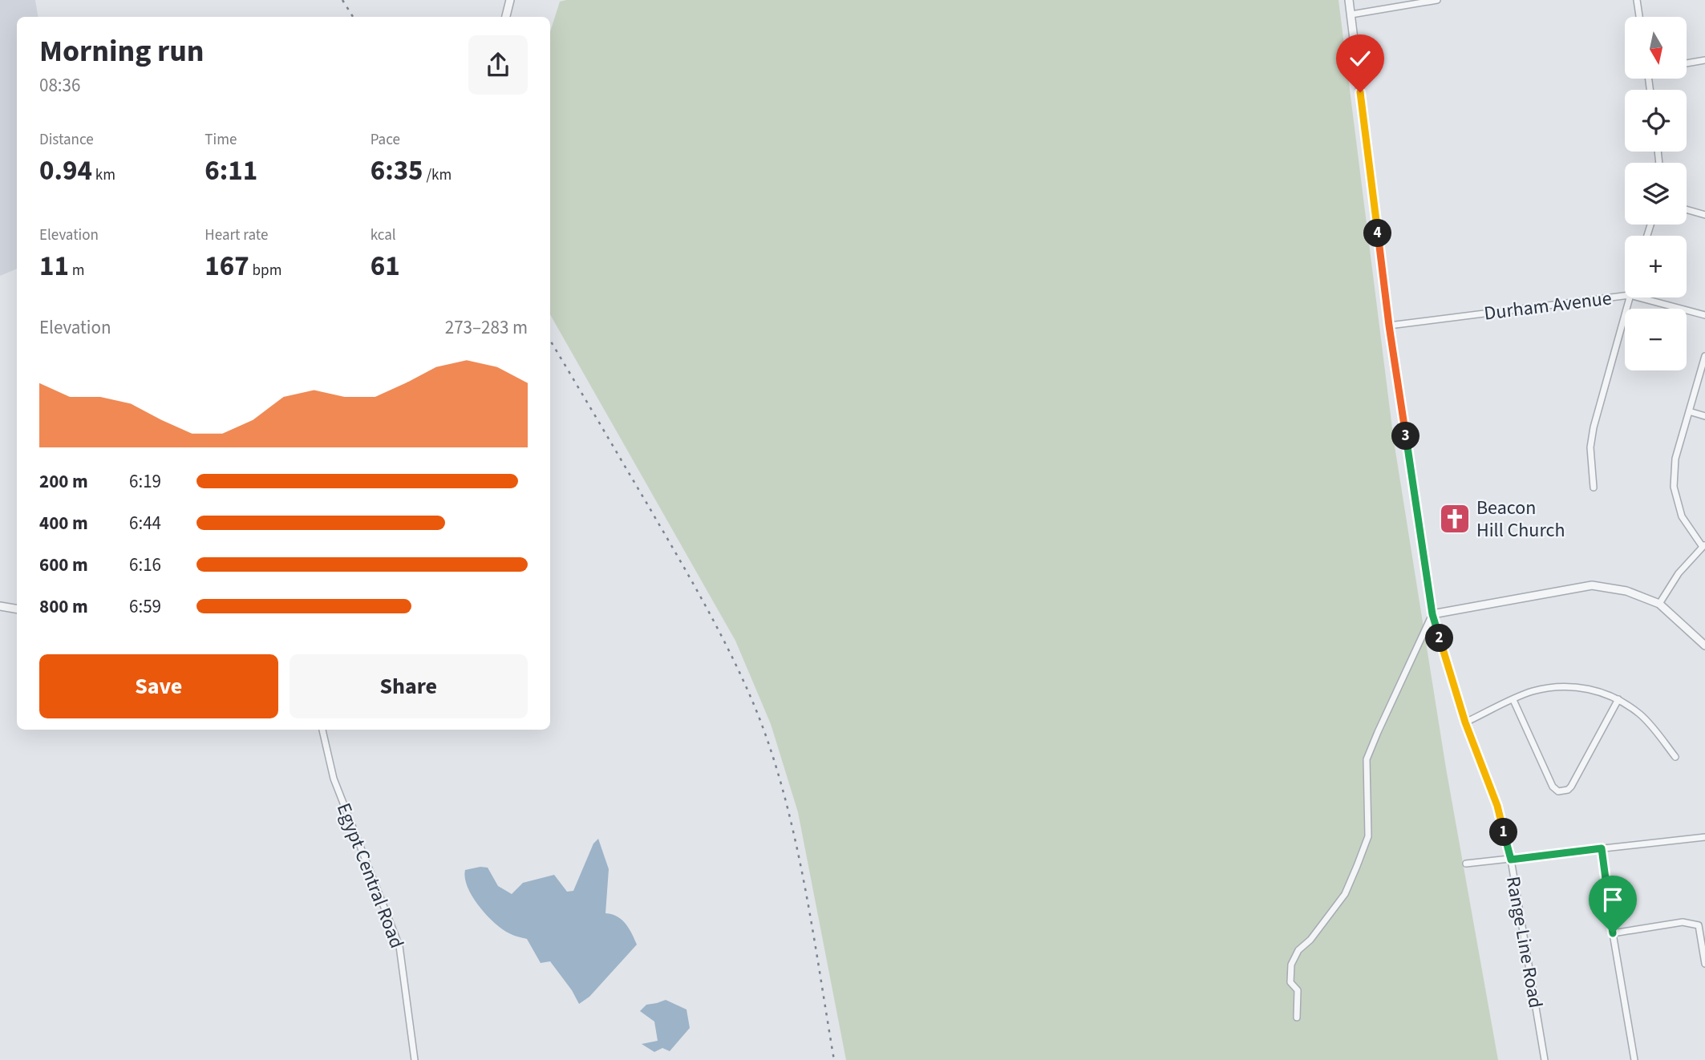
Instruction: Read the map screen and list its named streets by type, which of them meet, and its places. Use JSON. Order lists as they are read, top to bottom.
{
  "streets": {
    "street": ["Durham Avenue", "Egypt Central Road", "Range Line Road"]
  },
  "crossings": [
    ["Durham Avenue", "Range Line Road"]
  ],
  "places": {
    "church": ["Beacon Hill Church"]
  },
  "north": "bottom",
  "page": {
    "map_buttons": ["+", "−"],
    "heading": ["Morning run", "08:36"],
    "stats": [
      ["Distance", "0.94 km"],
      ["Time", "6:11"],
      ["Pace", "6:35 /km"],
      ["Elevation", "11 m"],
      ["Heart rate", "167 bpm"],
      ["kcal", "61"]
    ],
    "pins": [
      "4",
      "3",
      "2",
      "1"
    ],
    "chart": ["Elevation", "273–283 m"],
    "list": [
      {
        "name": "200 m",
        "note": "6:19"
      },
      {
        "name": "400 m",
        "note": "6:44"
      },
      {
        "name": "600 m",
        "note": "6:16"
      },
      {
        "name": "800 m",
        "note": "6:59"
      }
    ],
    "buttons": ["Save", "Share"]
  }
}
